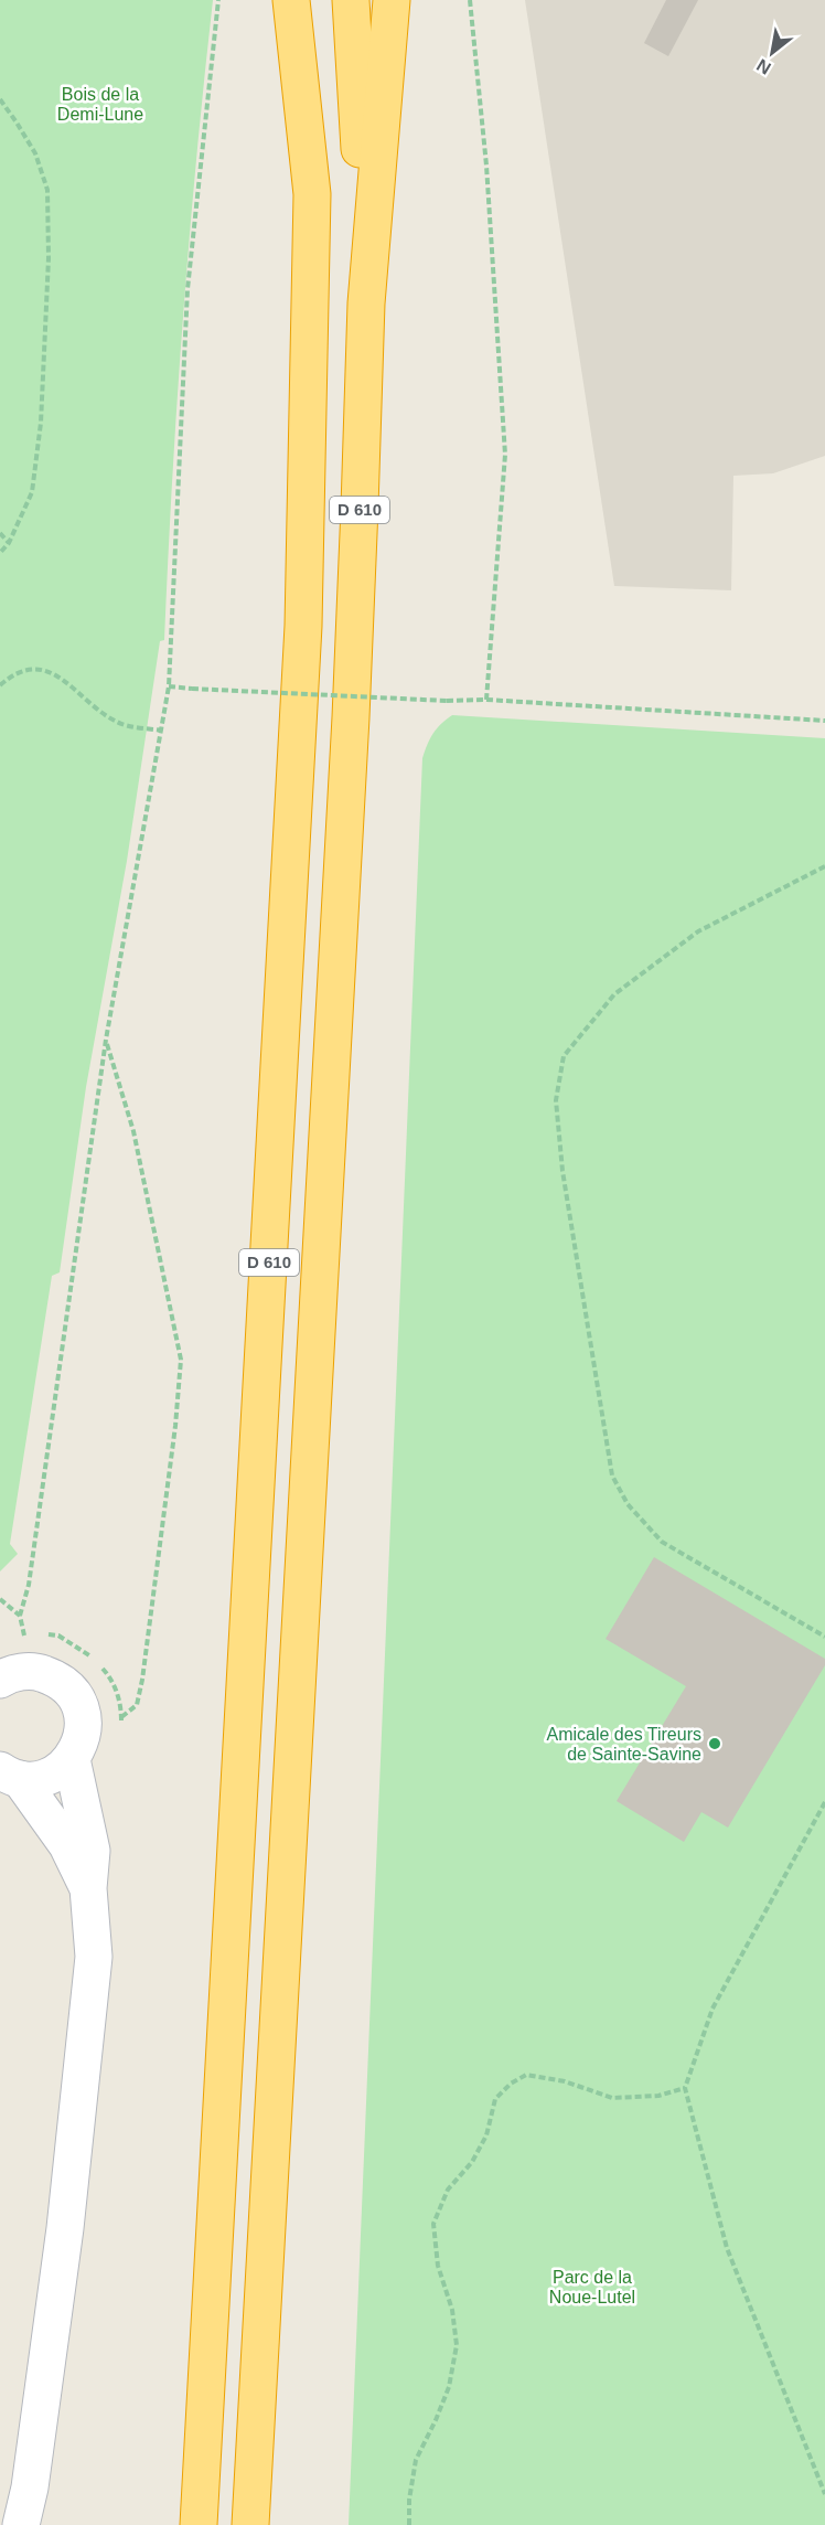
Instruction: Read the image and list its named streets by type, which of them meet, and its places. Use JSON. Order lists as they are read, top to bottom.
{
  "streets": {
    "highway": ["D 610"]
  },
  "parks": ["Bois de la Demi-Lune", "Parc de la Noue-Lutel"],
  "places": ["Amicale des Tireurs de Sainte-Savine"],
  "north": "bottom left"
}
